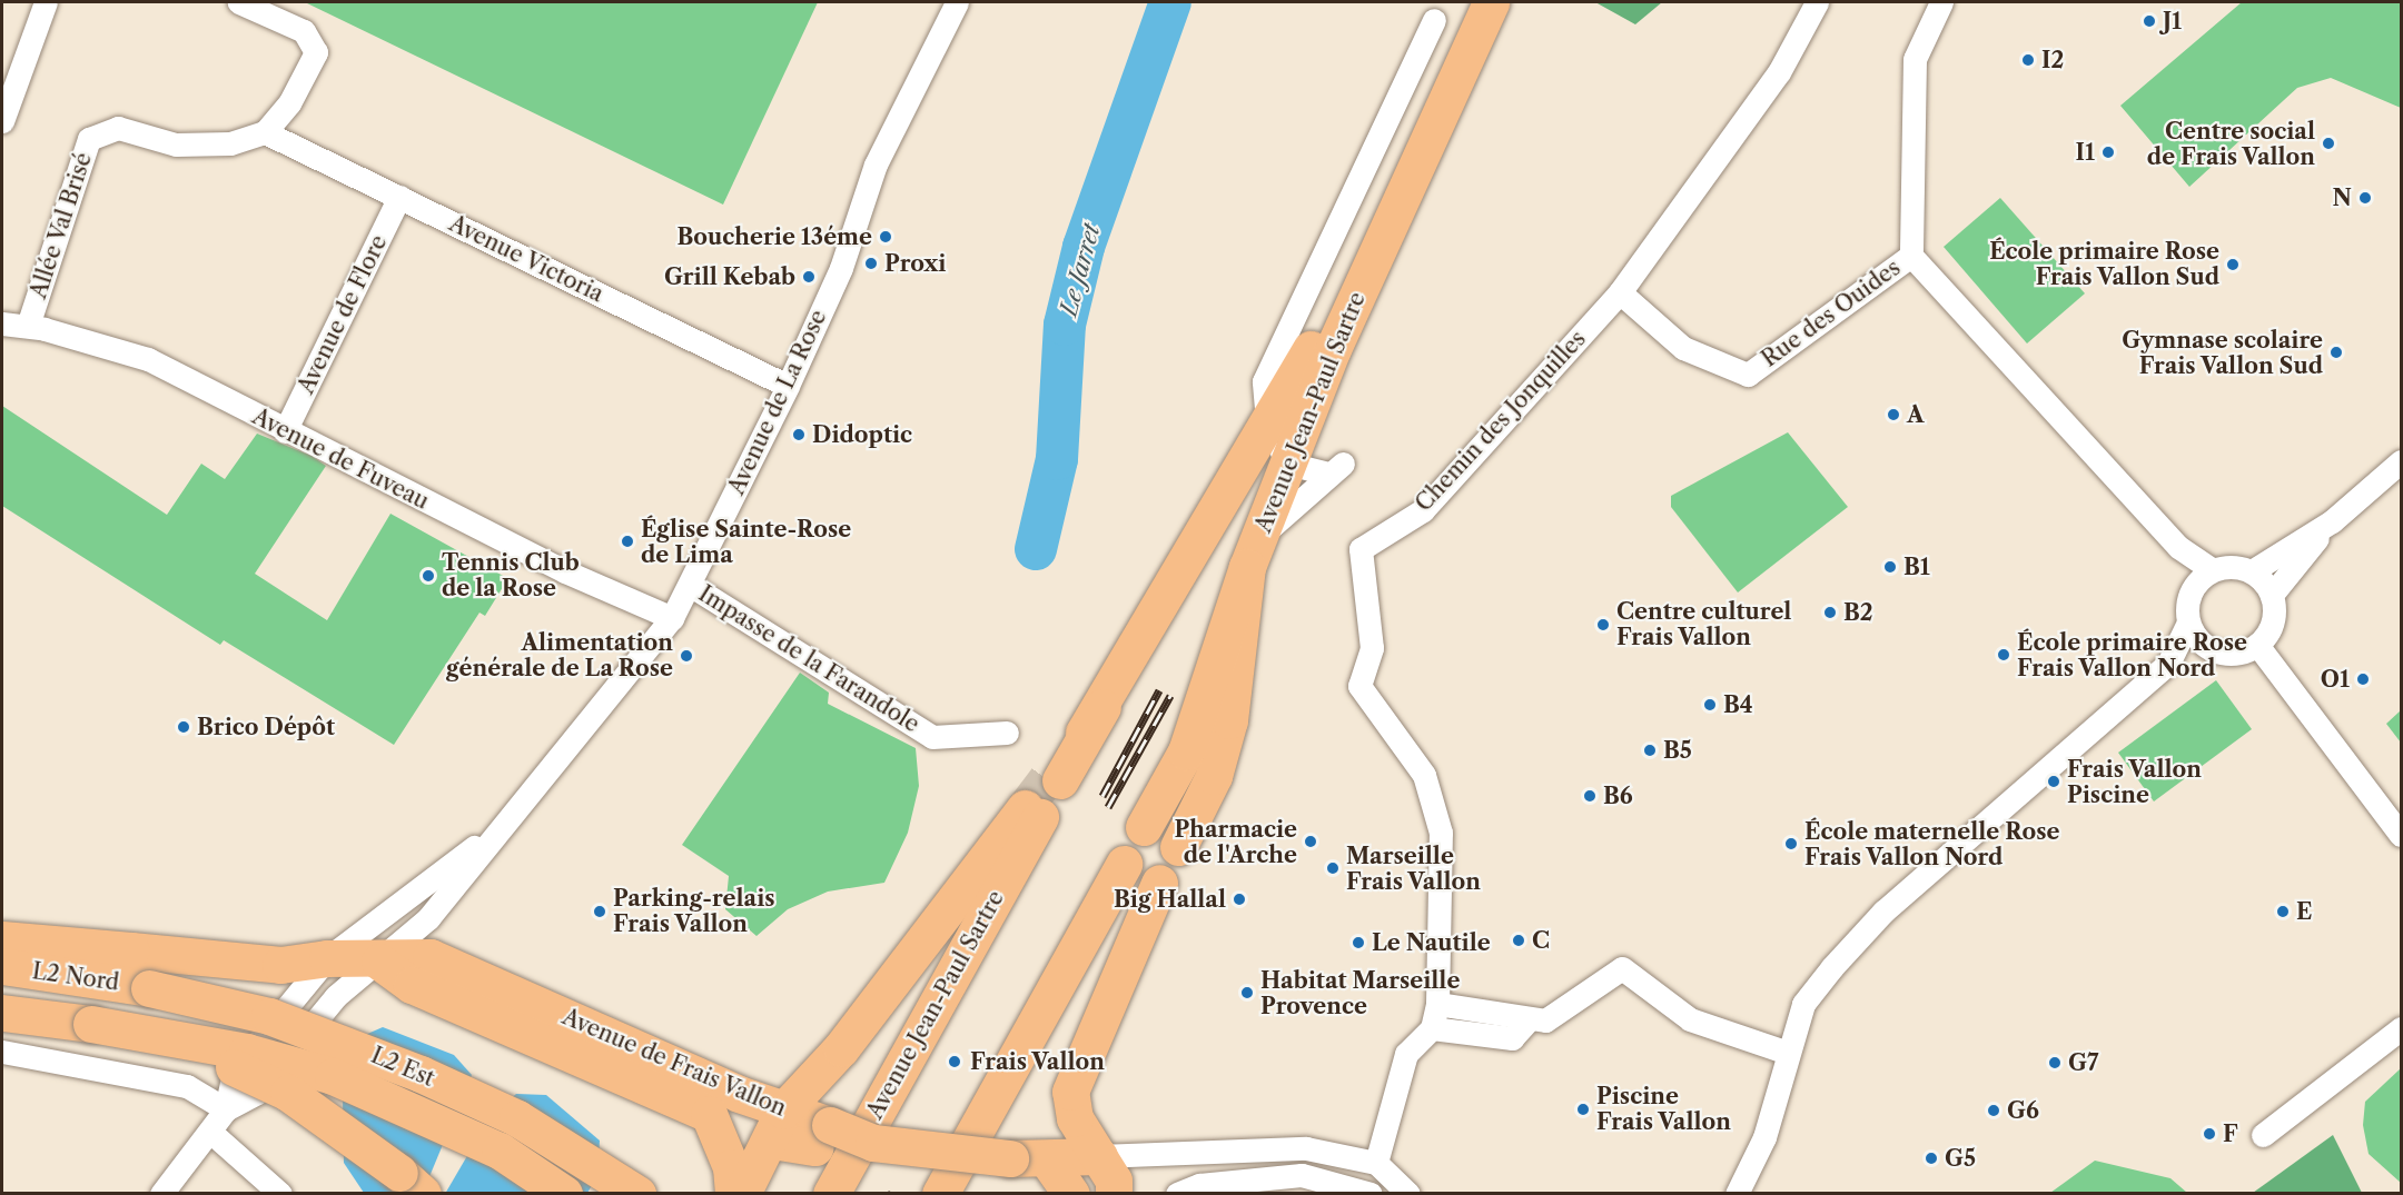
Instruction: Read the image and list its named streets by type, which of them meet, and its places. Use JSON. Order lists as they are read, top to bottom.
{
  "streets": {
    "main road": [
      "Avenue Jean-Paul Sartre",
      "L2 Nord",
      "Avenue de Frais Vallon",
      "L2 Est"
    ],
    "street": [
      "Allée Val Brisé",
      "Avenue Victoria",
      "Rue des Ouides",
      "Avenue de Flore",
      "Avenue de La Rose",
      "Chemin des Jonquilles",
      "Avenue de Fuveau",
      "Impasse de la Farandole"
    ]
  },
  "crossings": [
    ["Allée Val Brisé", "Avenue Victoria"],
    ["Allée Val Brisé", "Avenue de Fuveau"],
    ["Avenue Victoria", "Avenue de Flore"],
    ["Avenue Victoria", "Avenue de La Rose"],
    ["Rue des Ouides", "Chemin des Jonquilles"],
    ["Avenue de Flore", "Avenue de Fuveau"],
    ["Avenue de La Rose", "Avenue de Fuveau"],
    ["Avenue de La Rose", "Impasse de la Farandole"],
    ["Avenue de La Rose", "Avenue de Frais Vallon"],
    ["Avenue Jean-Paul Sartre", "Avenue de Frais Vallon"],
    ["L2 Nord", "L2 Est"]
  ],
  "water": ["Le Jarret"],
  "places": [
    "J1",
    "I2",
    "Centre social de Frais Vallon",
    "I1",
    "N",
    "Boucherie 13éme",
    "Proxi",
    "École primaire Rose Frais Vallon Sud",
    "Grill Kebab",
    "Gymnase scolaire Frais Vallon Sud",
    "A",
    "Didoptic",
    "Église Sainte-Rose de Lima",
    "B1",
    "Tennis Club de la Rose",
    "B2",
    "Centre culturel Frais Vallon",
    "École primaire Rose Frais Vallon Nord",
    "Alimentation générale de La Rose",
    "O1",
    "B4",
    "Brico Dépôt",
    "B5",
    "Frais Vallon Piscine",
    "B6",
    "Pharmacie de l'Arche",
    "École maternelle Rose Frais Vallon Nord",
    "Marseille Frais Vallon",
    "Big Hallal",
    "Parking-relais Frais Vallon",
    "E",
    "C",
    "Le Nautile",
    "Habitat Marseille Provence",
    "Frais Vallon",
    "G7",
    "Piscine Frais Vallon",
    "G6",
    "F",
    "G5"
  ]
}
